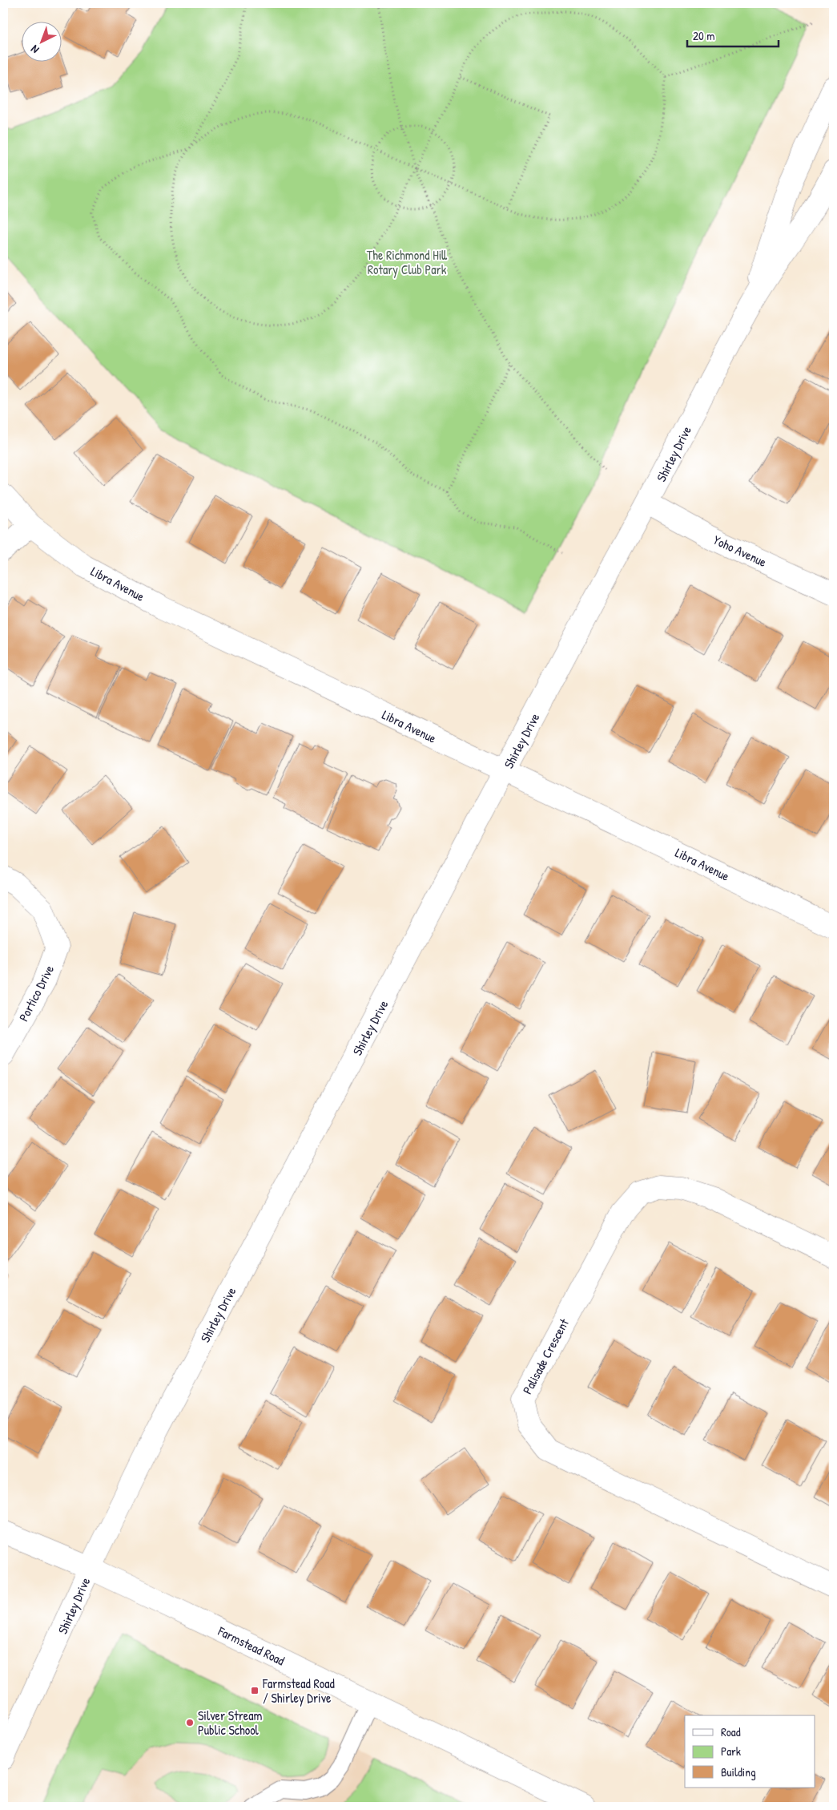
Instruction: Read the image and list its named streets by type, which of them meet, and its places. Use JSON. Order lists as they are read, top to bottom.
{
  "streets": {
    "street": [
      "Shirley Drive",
      "Yoho Avenue",
      "Libra Avenue",
      "Portico Drive",
      "Palisade Crescent",
      "Farmstead Road"
    ]
  },
  "crossings": [
    ["Shirley Drive", "Yoho Avenue"],
    ["Shirley Drive", "Libra Avenue"],
    ["Shirley Drive", "Farmstead Road"]
  ],
  "parks": ["The Richmond Hill Rotary Club Park"],
  "places": {
    "transit": ["Farmstead Road / Shirley Drive"],
    "other": ["Silver Stream Public School"]
  },
  "legend": ["Road", "Park", "Building"],
  "scale_bar": "20 m",
  "north": "bottom left"
}
